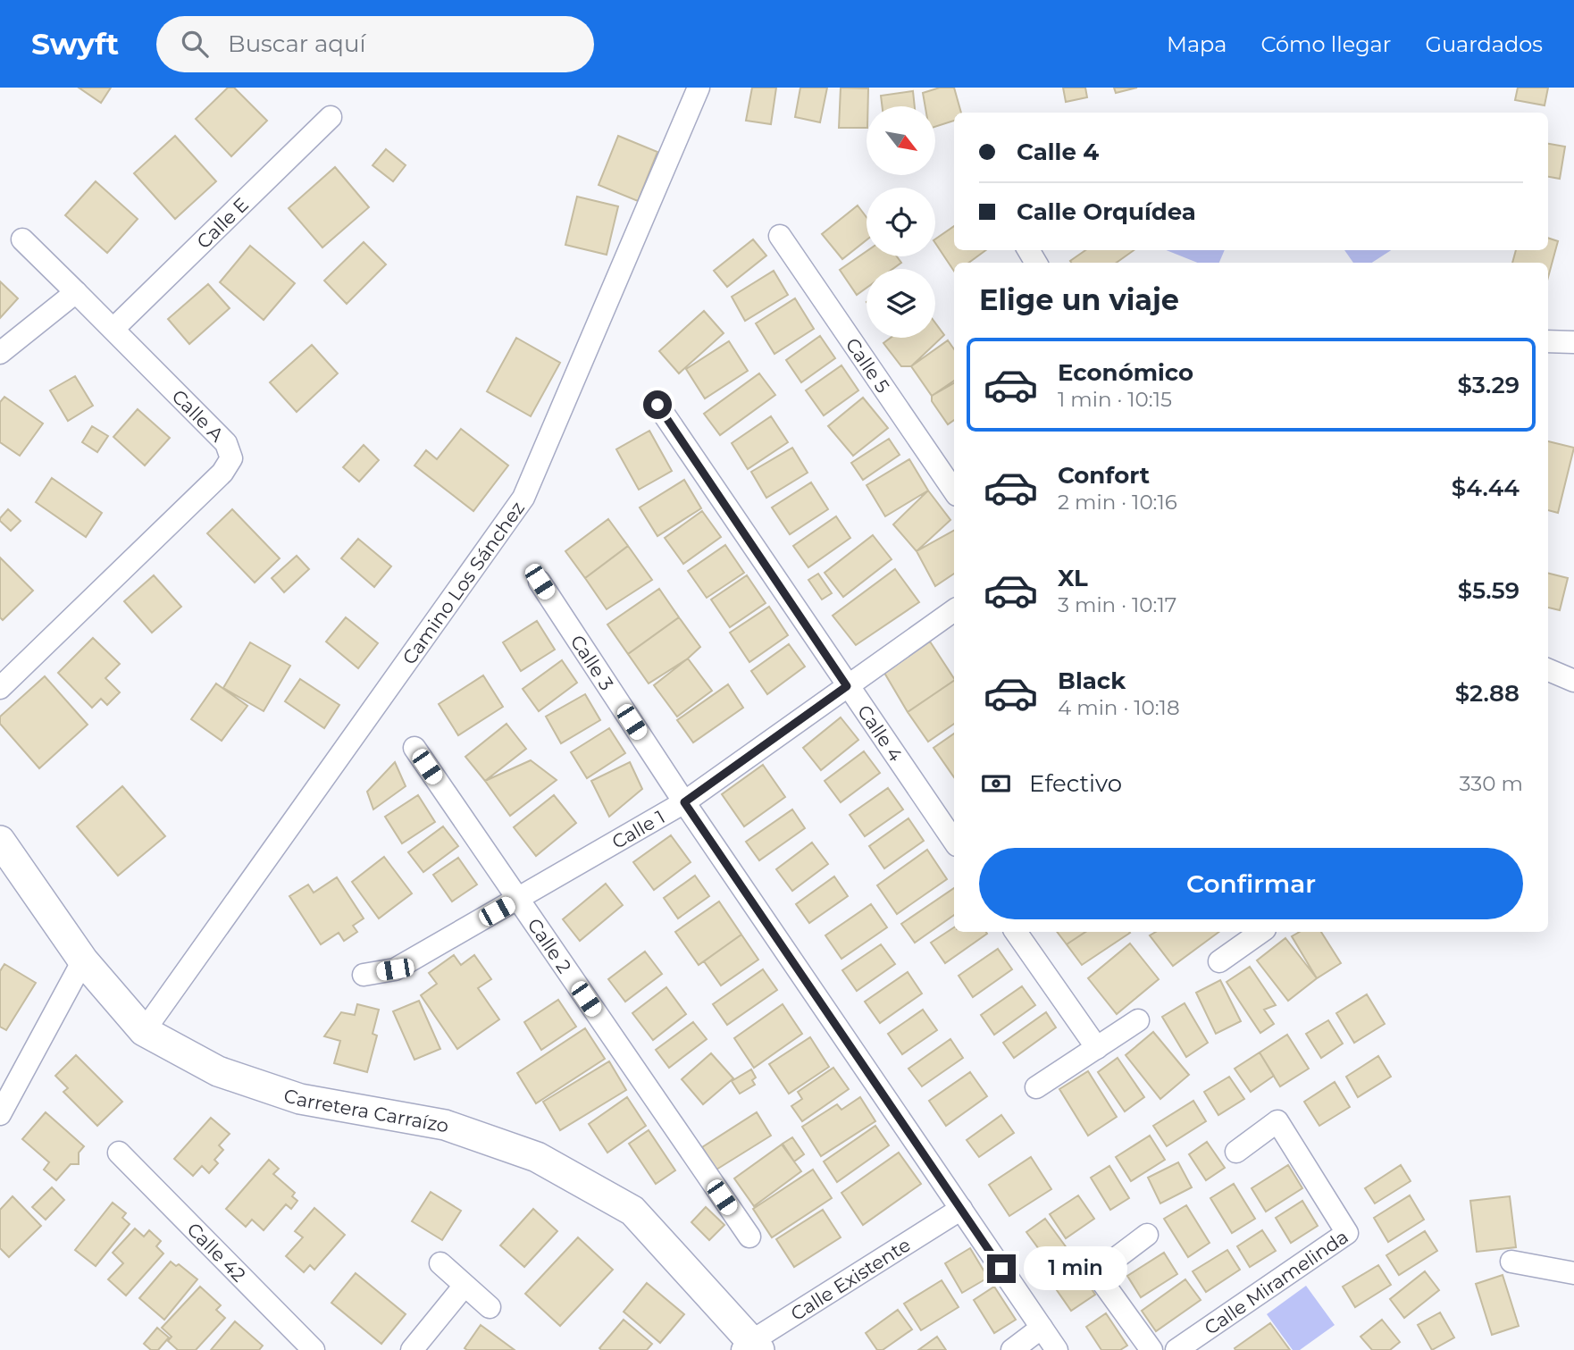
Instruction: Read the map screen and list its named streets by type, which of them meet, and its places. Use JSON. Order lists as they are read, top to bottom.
{
  "streets": {
    "street": [
      "Calle E",
      "Calle 5",
      "Calle A",
      "Camino Los Sánchez",
      "Calle 3",
      "Calle 4",
      "Calle 1",
      "Calle 2",
      "Carretera Carraízo",
      "Calle 42",
      "Calle Existente",
      "Calle Miramelinda"
    ]
  },
  "crossings": [
    ["Calle E", "Calle A"],
    ["Camino Los Sánchez", "Carretera Carraízo"],
    ["Calle 3", "Calle 1"],
    ["Calle 3", "Calle Existente"],
    ["Calle 4", "Calle 1"],
    ["Calle 1", "Calle 2"],
    ["Carretera Carraízo", "Calle Existente"]
  ],
  "north": "bottom right",
  "page": {
    "header": "Swyft",
    "search": "Buscar aquí",
    "nav": ["Mapa", "Cómo llegar", "Guardados"],
    "banner": ["Calle 4", "Calle Orquídea"],
    "heading": "Elige un viaje",
    "list": [
      {
        "name": "Económico",
        "note": "1 min · 10:15",
        "value": "$3.29"
      },
      {
        "name": "Confort",
        "note": "2 min · 10:16",
        "value": "$4.44"
      },
      {
        "name": "XL",
        "note": "3 min · 10:17",
        "value": "$5.59"
      },
      {
        "name": "Black",
        "note": "4 min · 10:18",
        "value": "$2.88"
      }
    ],
    "pay": ["Efectivo", "330 m"],
    "buttons": "Confirmar",
    "bubble": "1 min"
  }
}
